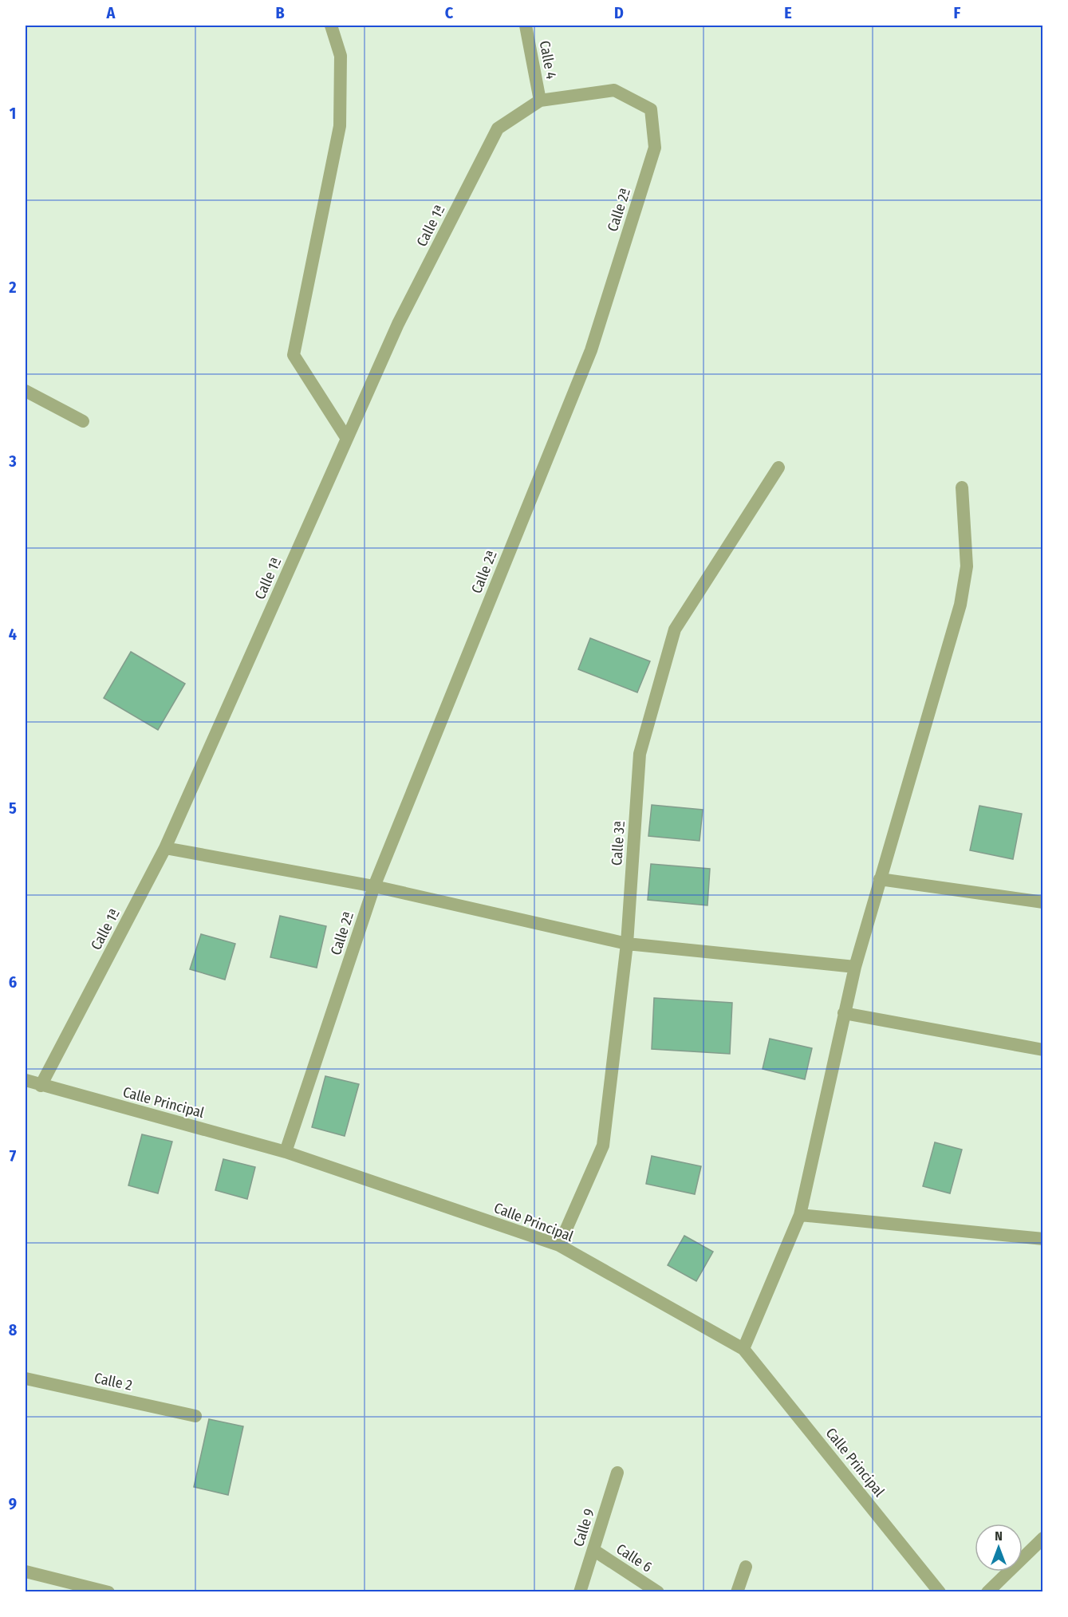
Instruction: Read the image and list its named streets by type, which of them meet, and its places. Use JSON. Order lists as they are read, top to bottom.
{
  "streets": {
    "street": [
      "Calle 4",
      "Calle 2ª",
      "Calle 1ª",
      "Calle 3ª",
      "Calle Principal",
      "Calle 2",
      "Calle 9",
      "Calle 6"
    ]
  },
  "crossings": [
    ["Calle 4", "Calle 2ª"],
    ["Calle 4", "Calle 1ª"],
    ["Calle 2ª", "Calle 1ª"],
    ["Calle 2ª", "Calle Principal"],
    ["Calle 1ª", "Calle Principal"],
    ["Calle 3ª", "Calle Principal"],
    ["Calle 9", "Calle 6"]
  ],
  "north": "top",
  "grid": {
    "columns": [
      "A",
      "B",
      "C",
      "D",
      "E",
      "F"
    ],
    "rows": [
      "1",
      "2",
      "3",
      "4",
      "5",
      "6",
      "7",
      "8",
      "9"
    ]
  }
}
